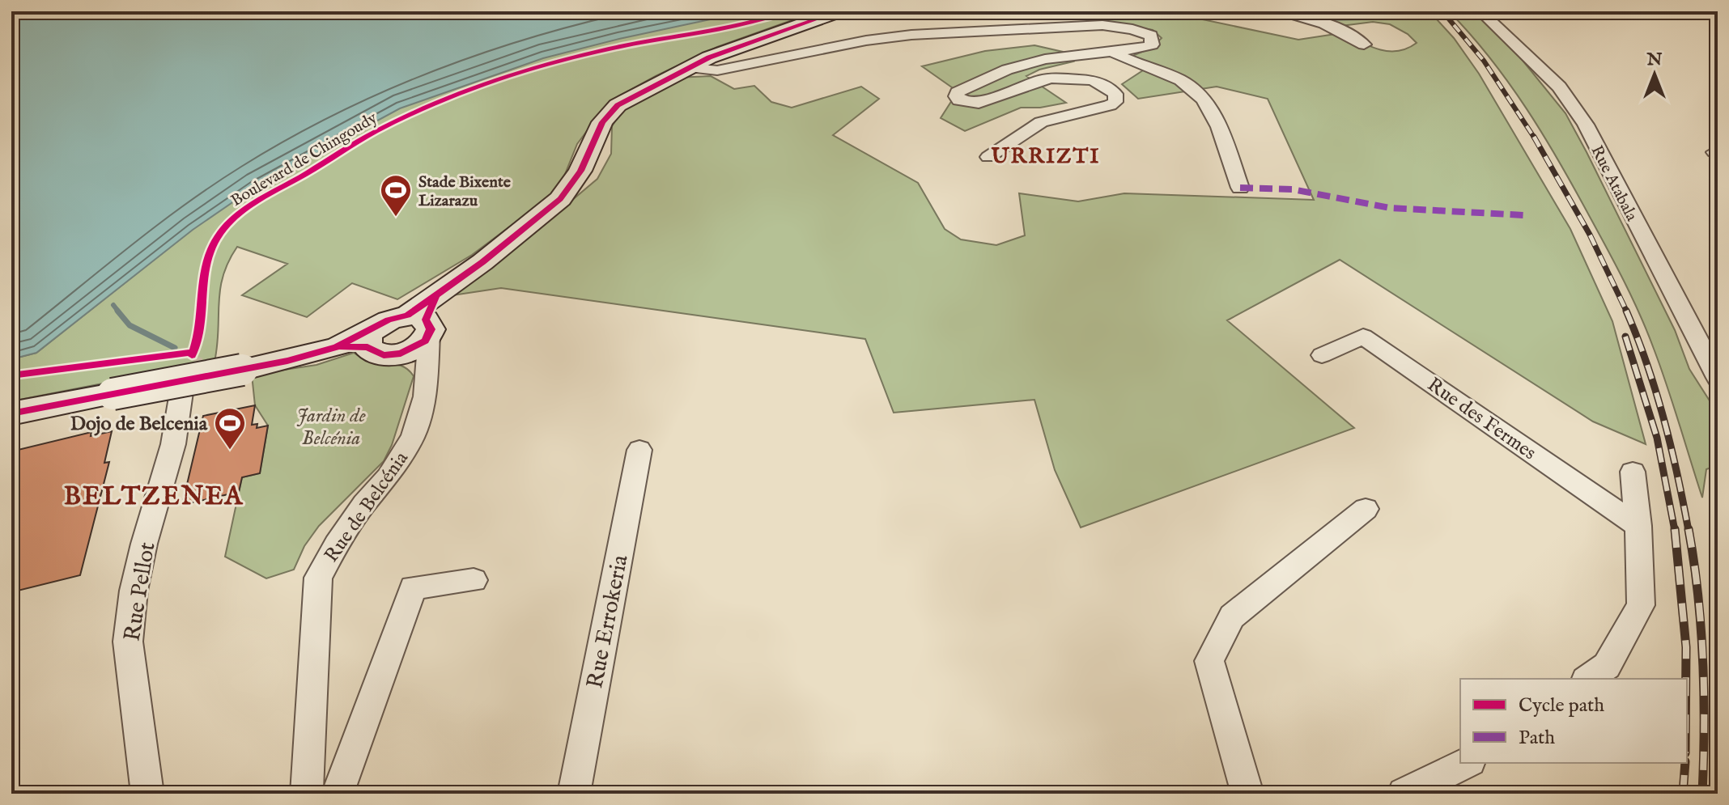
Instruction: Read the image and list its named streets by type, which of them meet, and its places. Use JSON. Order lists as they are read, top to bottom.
{
  "streets": {
    "street": [
      "Rue Atabala",
      "Rue des Fermes",
      "Rue de Belcénia",
      "Rue Pellot",
      "Rue Errokeria"
    ],
    "cycle path": ["Boulevard de Chingoudy"]
  },
  "districts": ["URRIZTI", "BELTZENEA"],
  "parks": ["Jardin de Belcénia"],
  "places": {
    "sports": ["Stade Bixente Lizarazu", "Dojo de Belcenia"]
  },
  "legend": ["Cycle path", "Path"],
  "north": "top"
}
